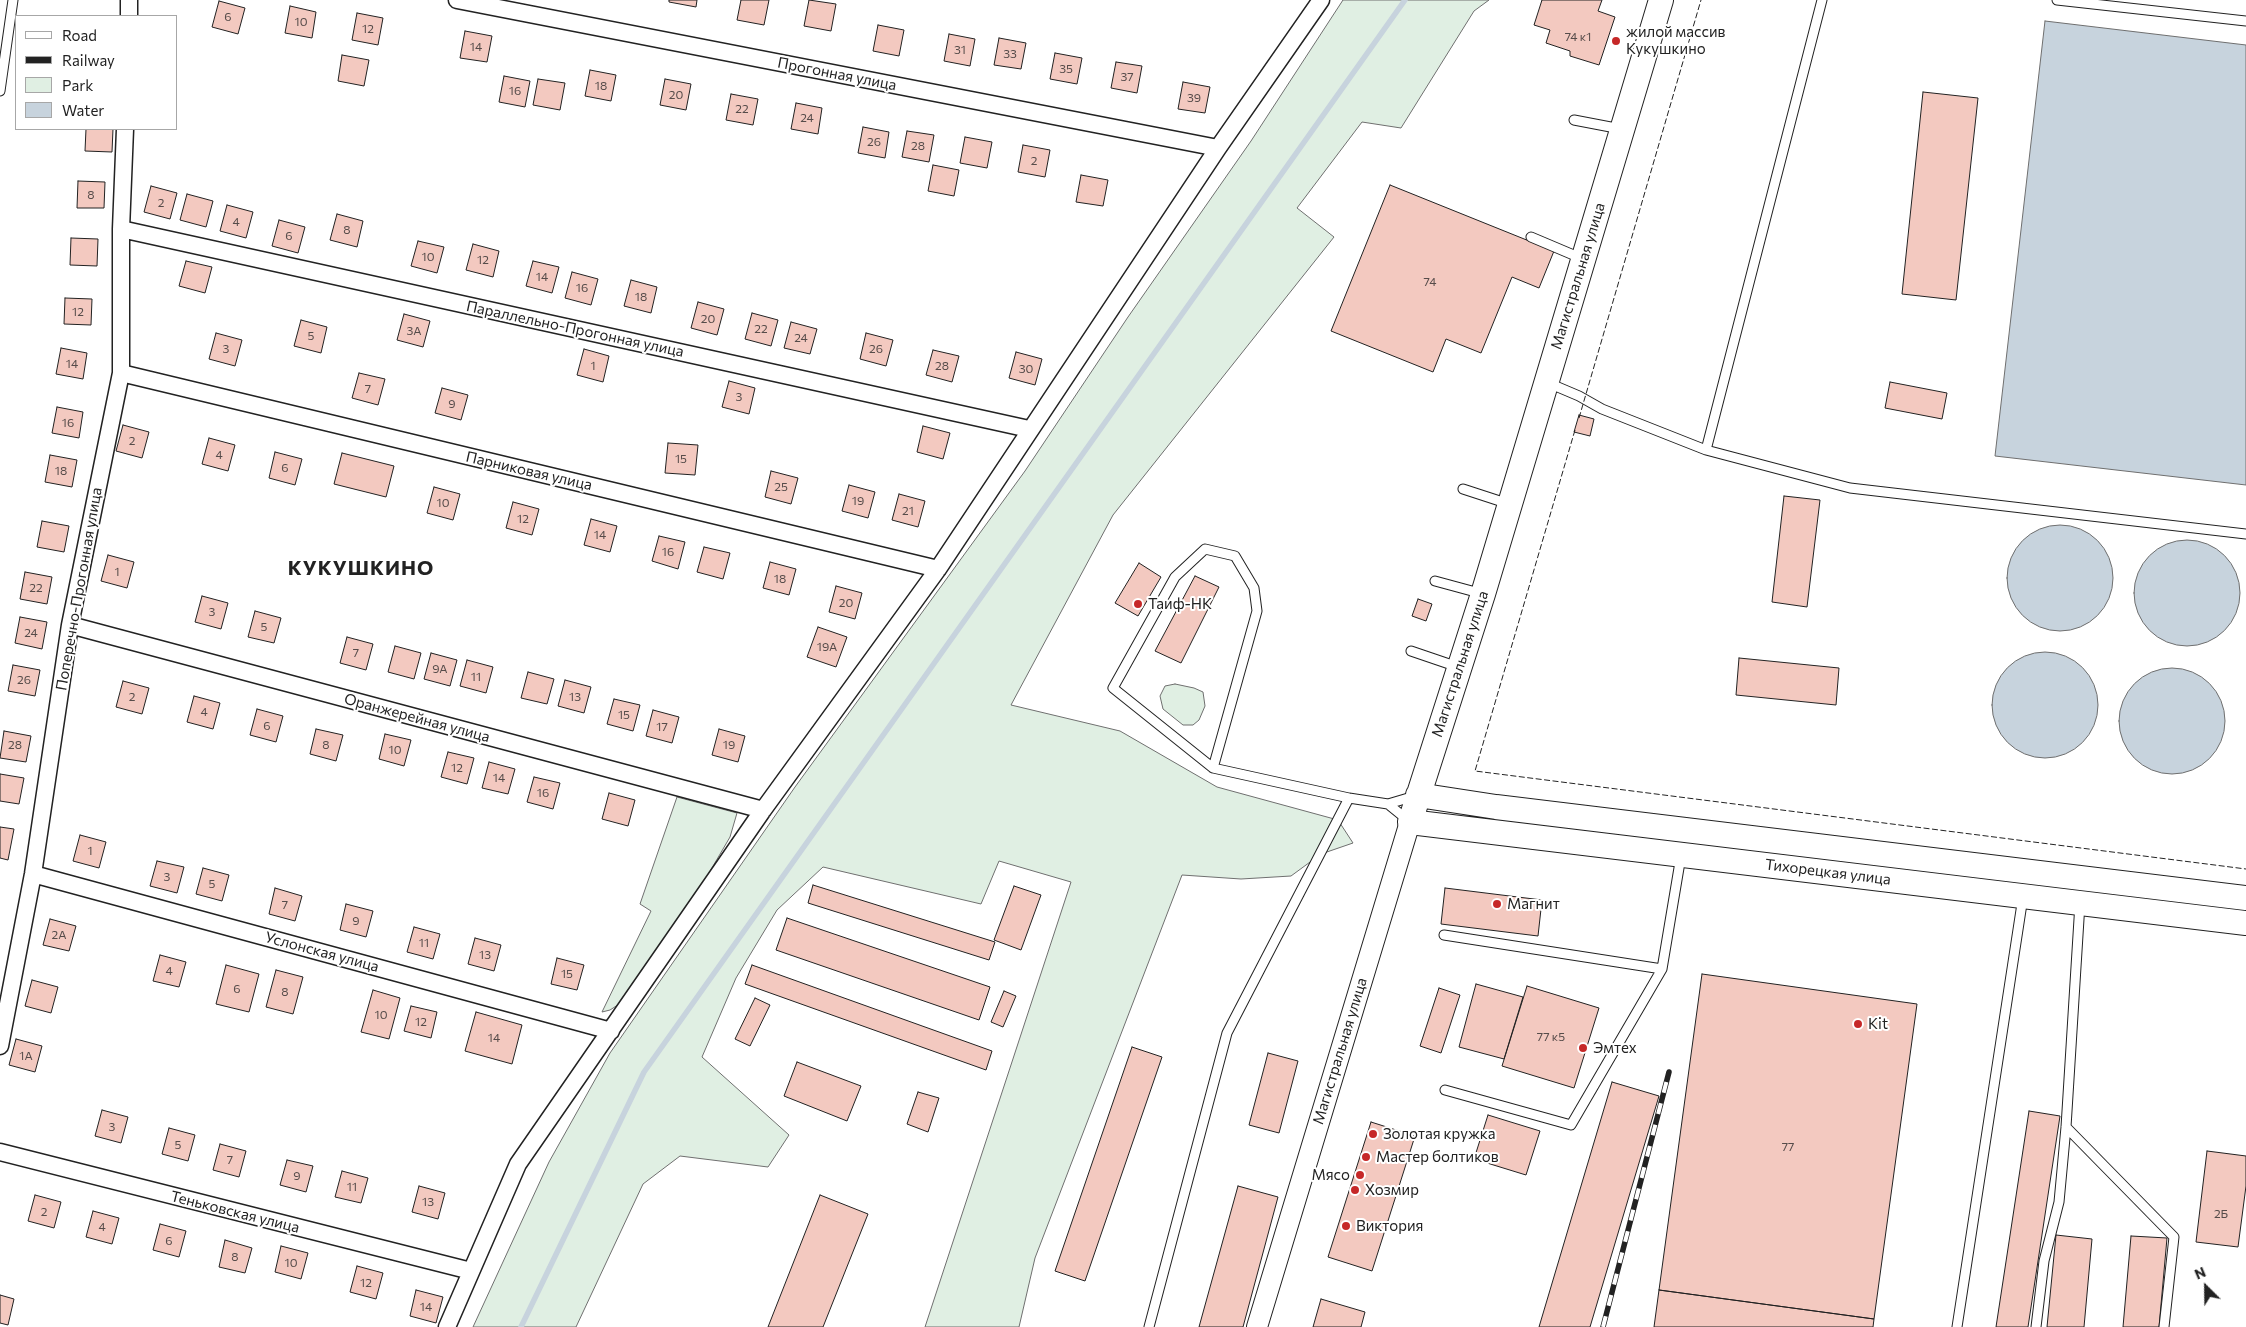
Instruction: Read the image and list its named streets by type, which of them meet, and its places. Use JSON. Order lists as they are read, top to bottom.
{
  "streets": {
    "main road": ["Магистральная улица", "Тихорецкая улица"],
    "street": [
      "Прогонная улица",
      "Параллельно-Прогонная улица",
      "Парниковая улица",
      "Поперечно-Прогонная улица",
      "Оранжерейная улица",
      "Услонская улица",
      "Теньковская улица"
    ]
  },
  "crossings": [
    ["Магистральная улица", "Тихорецкая улица"],
    ["Параллельно-Прогонная улица", "Поперечно-Прогонная улица"],
    ["Парниковая улица", "Поперечно-Прогонная улица"],
    ["Поперечно-Прогонная улица", "Оранжерейная улица"],
    ["Поперечно-Прогонная улица", "Услонская улица"]
  ],
  "districts": ["КУКУШКИНО"],
  "places": [
    "жилой массив Кукушкино",
    "Таиф-НК",
    "Магнит",
    "Kit",
    "Эмтех",
    "Золотая кружка",
    "Мастер болтиков",
    "Мясо",
    "Хозмир",
    "Виктория"
  ],
  "house_numbers": [
    "6",
    "10",
    "12",
    "74 к1",
    "14",
    "31",
    "33",
    "35",
    "37",
    "18",
    "16",
    "20",
    "39",
    "22",
    "24",
    "26",
    "28",
    "2",
    "8",
    "2",
    "4",
    "8",
    "6",
    "10",
    "12",
    "14",
    "74",
    "16",
    "18",
    "12",
    "20",
    "22",
    "3А",
    "5",
    "24",
    "3",
    "26",
    "14",
    "1",
    "28",
    "30",
    "7",
    "3",
    "9",
    "16",
    "2",
    "4",
    "15",
    "6",
    "18",
    "25",
    "19",
    "10",
    "21",
    "12",
    "14",
    "16",
    "1",
    "18",
    "22",
    "20",
    "3",
    "5",
    "24",
    "19А",
    "7",
    "9А",
    "11",
    "26",
    "2",
    "13",
    "4",
    "15",
    "6",
    "17",
    "28",
    "8",
    "19",
    "10",
    "12",
    "14",
    "16",
    "1",
    "3",
    "5",
    "7",
    "9",
    "2А",
    "11",
    "13",
    "4",
    "15",
    "6",
    "8",
    "10",
    "12",
    "77 к5",
    "14",
    "1А",
    "3",
    "5",
    "77",
    "7",
    "9",
    "11",
    "13",
    "2",
    "2Б",
    "4",
    "6",
    "8",
    "10",
    "12",
    "14"
  ],
  "legend": [
    "Road",
    "Railway",
    "Park",
    "Water"
  ],
  "north": "top left"
}
